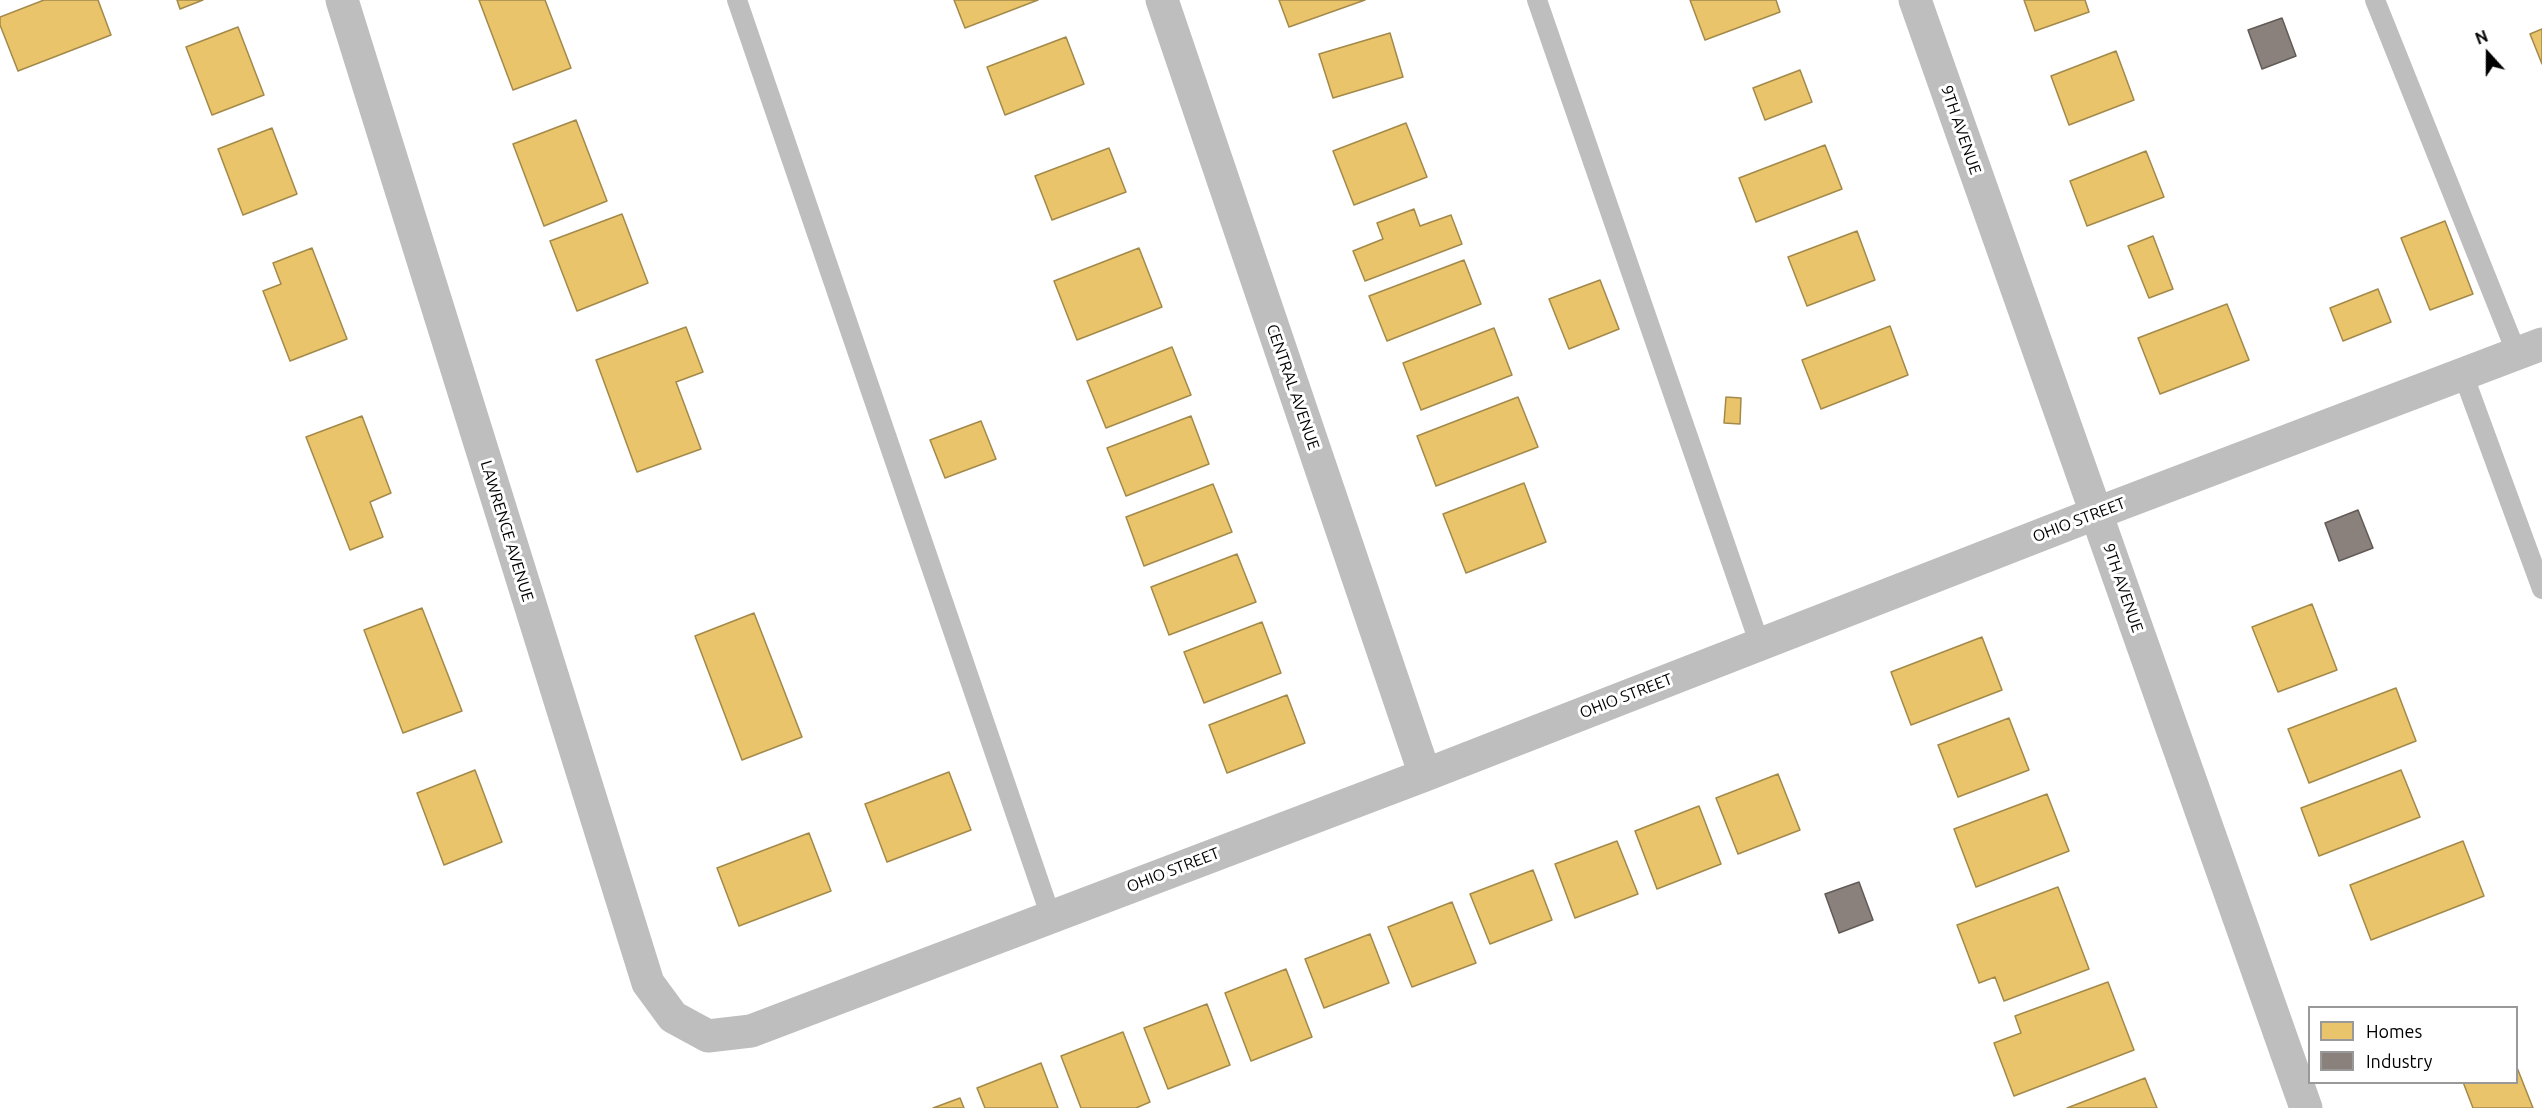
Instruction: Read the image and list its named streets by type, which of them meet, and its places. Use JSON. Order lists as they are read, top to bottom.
{
  "streets": {
    "street": [
      "9TH AVENUE",
      "CENTRAL AVENUE",
      "OHIO STREET",
      "LAWRENCE AVENUE"
    ]
  },
  "crossings": [
    ["9TH AVENUE", "OHIO STREET"],
    ["CENTRAL AVENUE", "OHIO STREET"],
    ["OHIO STREET", "LAWRENCE AVENUE"]
  ],
  "legend": ["Homes", "Industry"],
  "north": "top"
}
